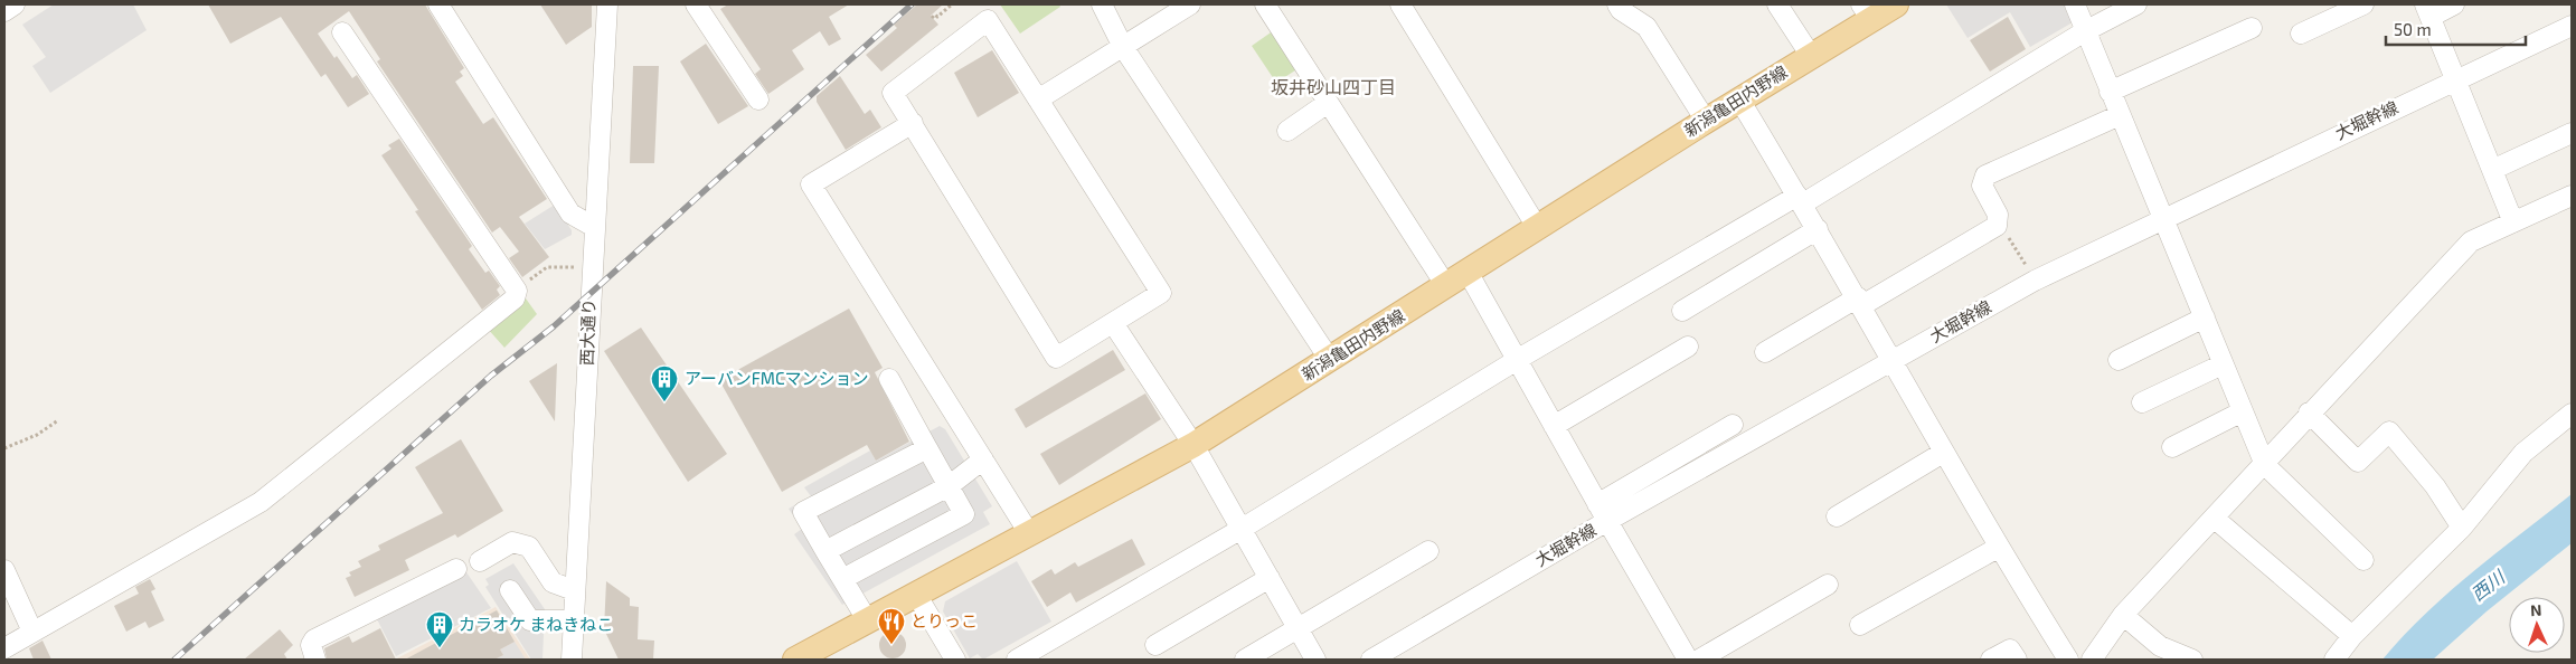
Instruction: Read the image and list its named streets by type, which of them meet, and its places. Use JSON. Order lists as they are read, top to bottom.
{
  "streets": {
    "main road": ["新潟亀田内野線"],
    "street": ["大堀幹線", "西大通り"]
  },
  "districts": ["坂井砂山四丁目"],
  "water": ["西川"],
  "places": {
    "building": ["アーバンFMCマンション", "カラオケ まねきねこ"],
    "restaurant": ["とりっこ"]
  },
  "scale_bar": "50 m",
  "north": "top"
}
